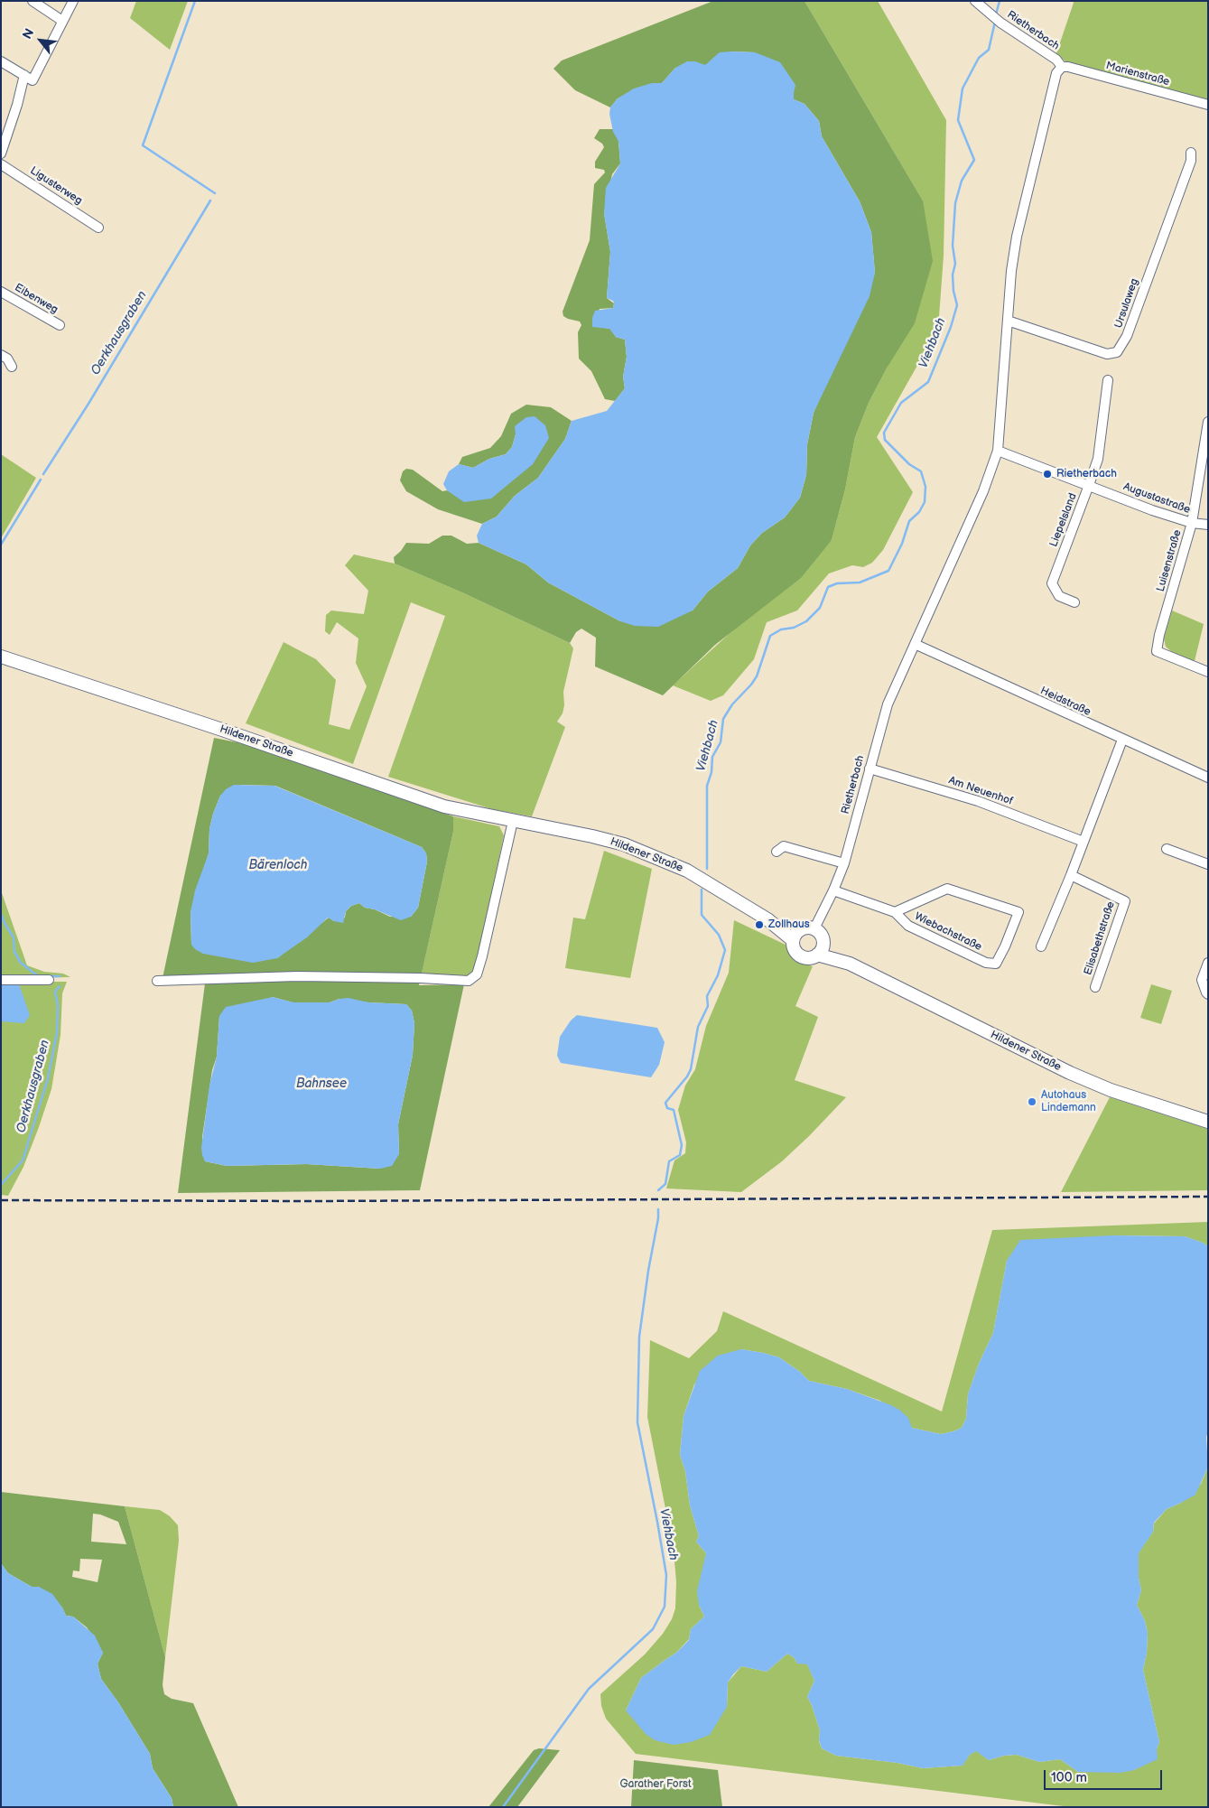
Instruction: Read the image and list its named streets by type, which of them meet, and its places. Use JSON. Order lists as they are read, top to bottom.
{
  "streets": {
    "main road": ["Hildener Straße"],
    "street": [
      "Rietherbach",
      "Marienstraße",
      "Ligusterweg",
      "Eibenweg",
      "Ursulaweg",
      "Augustastraße",
      "Liepelsland",
      "Luisenstraße",
      "Heidstraße",
      "Am Neuenhof",
      "Wiebachstraße",
      "Elisabethstraße"
    ]
  },
  "crossings": [
    ["Rietherbach", "Marienstraße"],
    ["Rietherbach", "Ursulaweg"],
    ["Rietherbach", "Augustastraße"],
    ["Rietherbach", "Heidstraße"],
    ["Rietherbach", "Hildener Straße"],
    ["Rietherbach", "Am Neuenhof"],
    ["Rietherbach", "Wiebachstraße"],
    ["Augustastraße", "Liepelsland"],
    ["Augustastraße", "Luisenstraße"]
  ],
  "water": [
    "Oerkhausgraben",
    "Viehbach",
    "Bärenloch",
    "Bahnsee"
  ],
  "parks": ["Garather Forst"],
  "places": ["Rietherbach", "Zollhaus", "Autohaus Lindemann"],
  "scale_bar": "100 m",
  "north": "top left"
}
